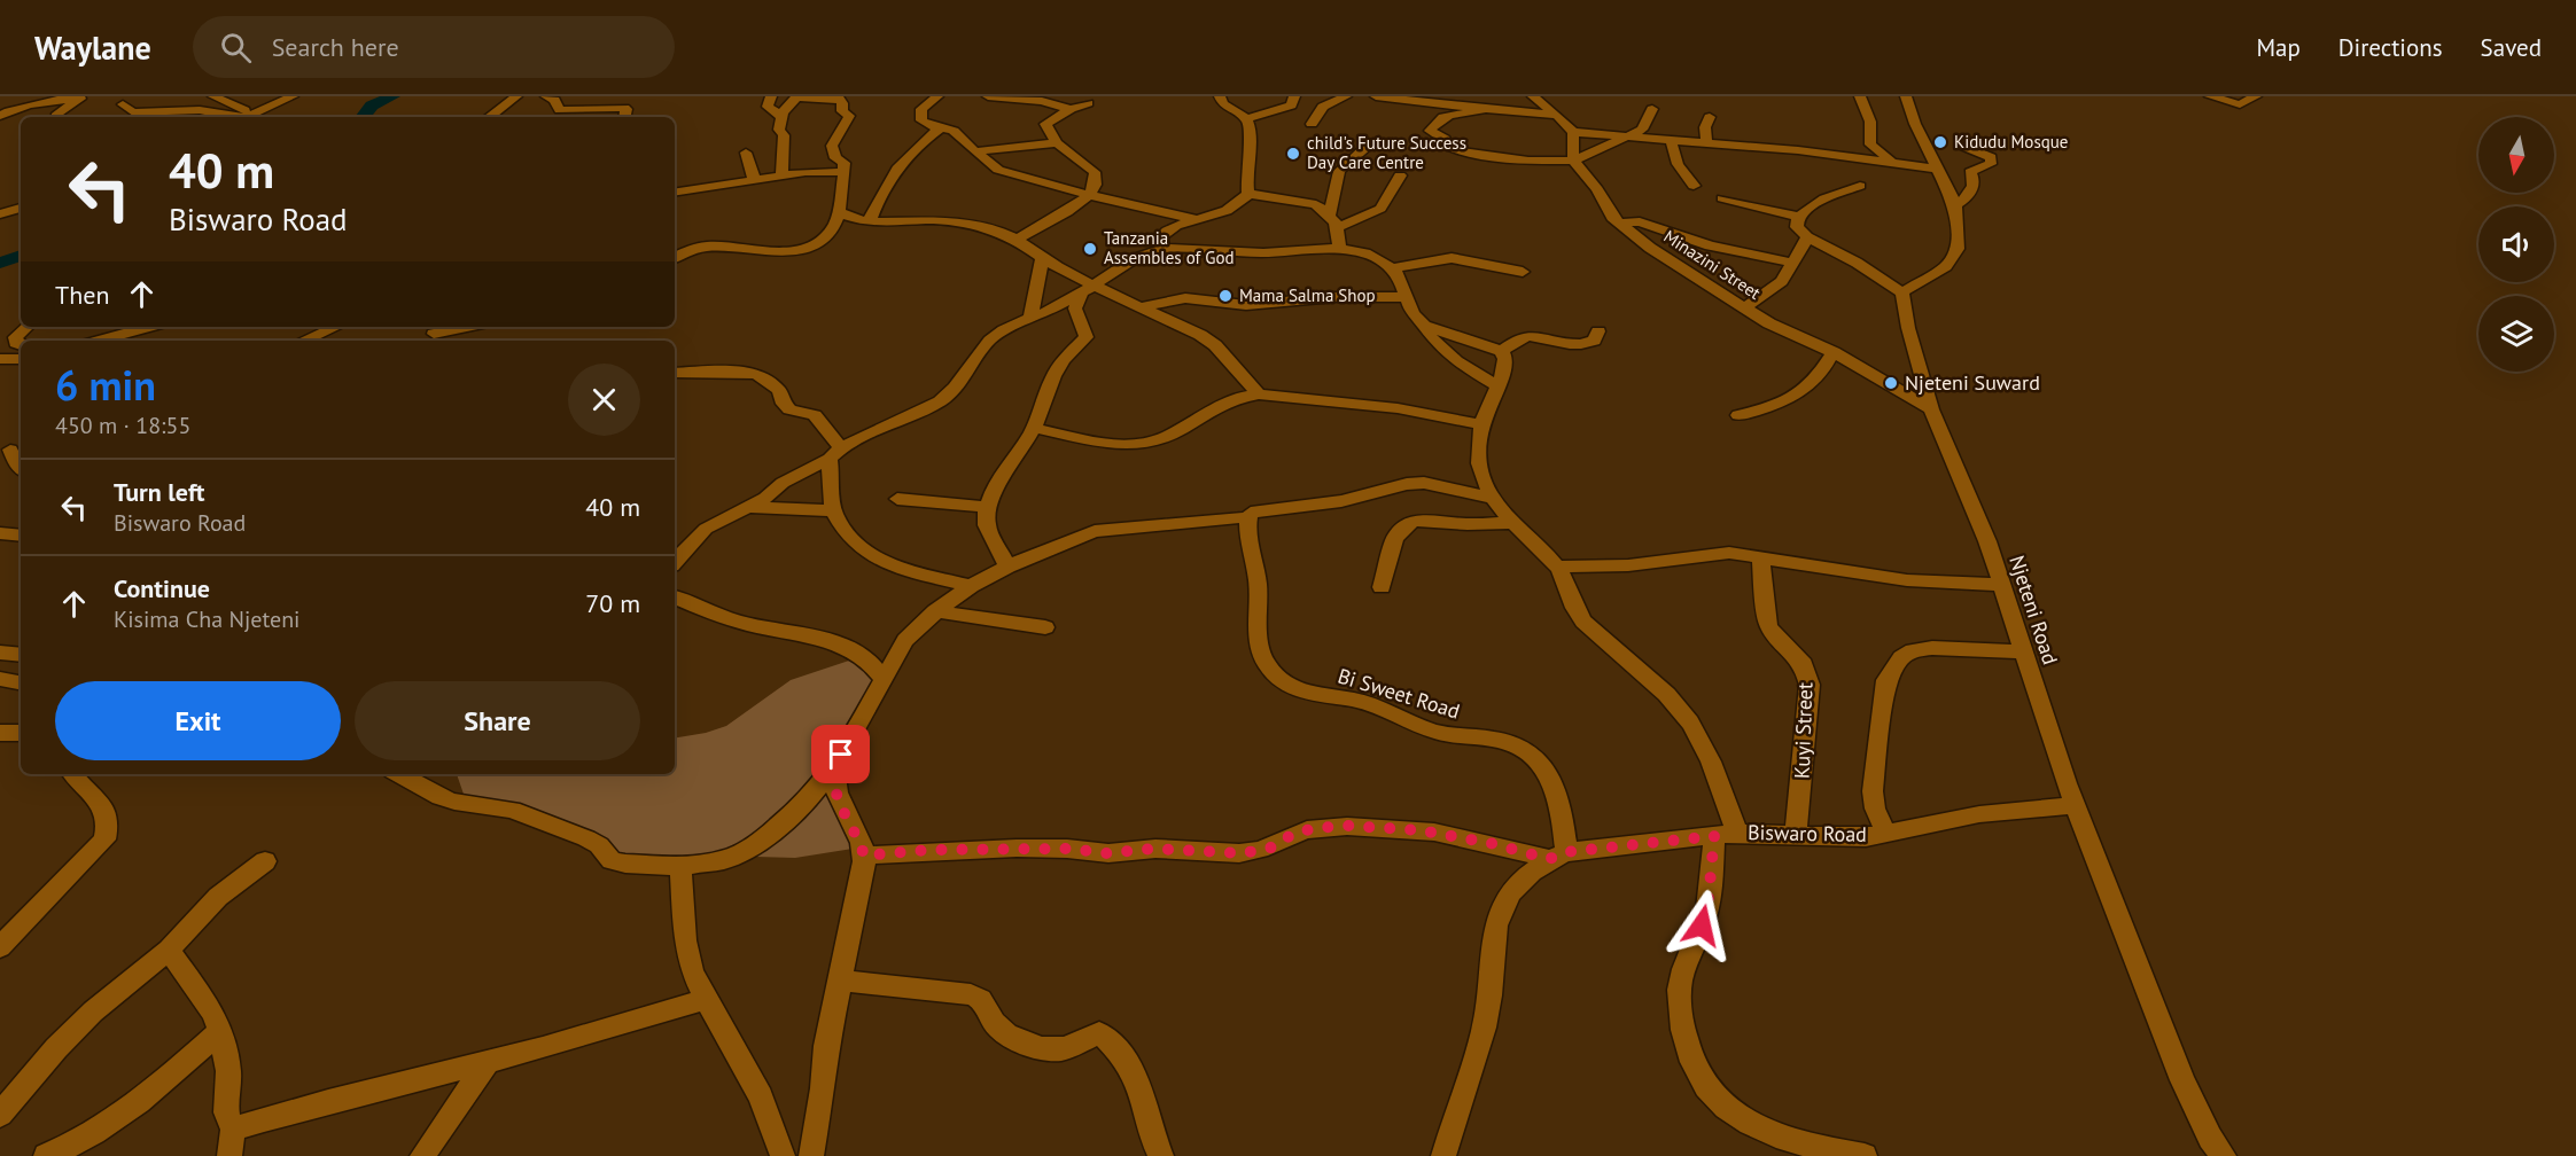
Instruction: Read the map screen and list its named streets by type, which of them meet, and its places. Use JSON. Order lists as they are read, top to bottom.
{
  "streets": {
    "street": [
      "Minazini Street",
      "Njeteni Road",
      "Bi Sweet Road",
      "Kuyi Street",
      "Biswaro Road"
    ]
  },
  "crossings": [
    ["Minazini Street", "Njeteni Road"],
    ["Njeteni Road", "Biswaro Road"],
    ["Bi Sweet Road", "Biswaro Road"],
    ["Kuyi Street", "Biswaro Road"]
  ],
  "places": [
    "Kidudu Mosque",
    "child's Future Success Day Care Centre",
    "Tanzania Assembles of God",
    "Mama Salma Shop",
    "Njeteni Suward"
  ],
  "north": "bottom",
  "page": {
    "header": "Waylane",
    "search": "Search here",
    "nav": ["Map", "Directions", "Saved"],
    "turn": ["40 m", "Biswaro Road"],
    "then": "Then",
    "heading": ["6 min", "450 m · 18:55"],
    "list": [
      {
        "name": "Turn left",
        "note": "Biswaro Road",
        "value": "40 m"
      },
      {
        "name": "Continue",
        "note": "Kisima Cha Njeteni",
        "value": "70 m"
      }
    ],
    "buttons": ["Exit", "Share"]
  }
}
